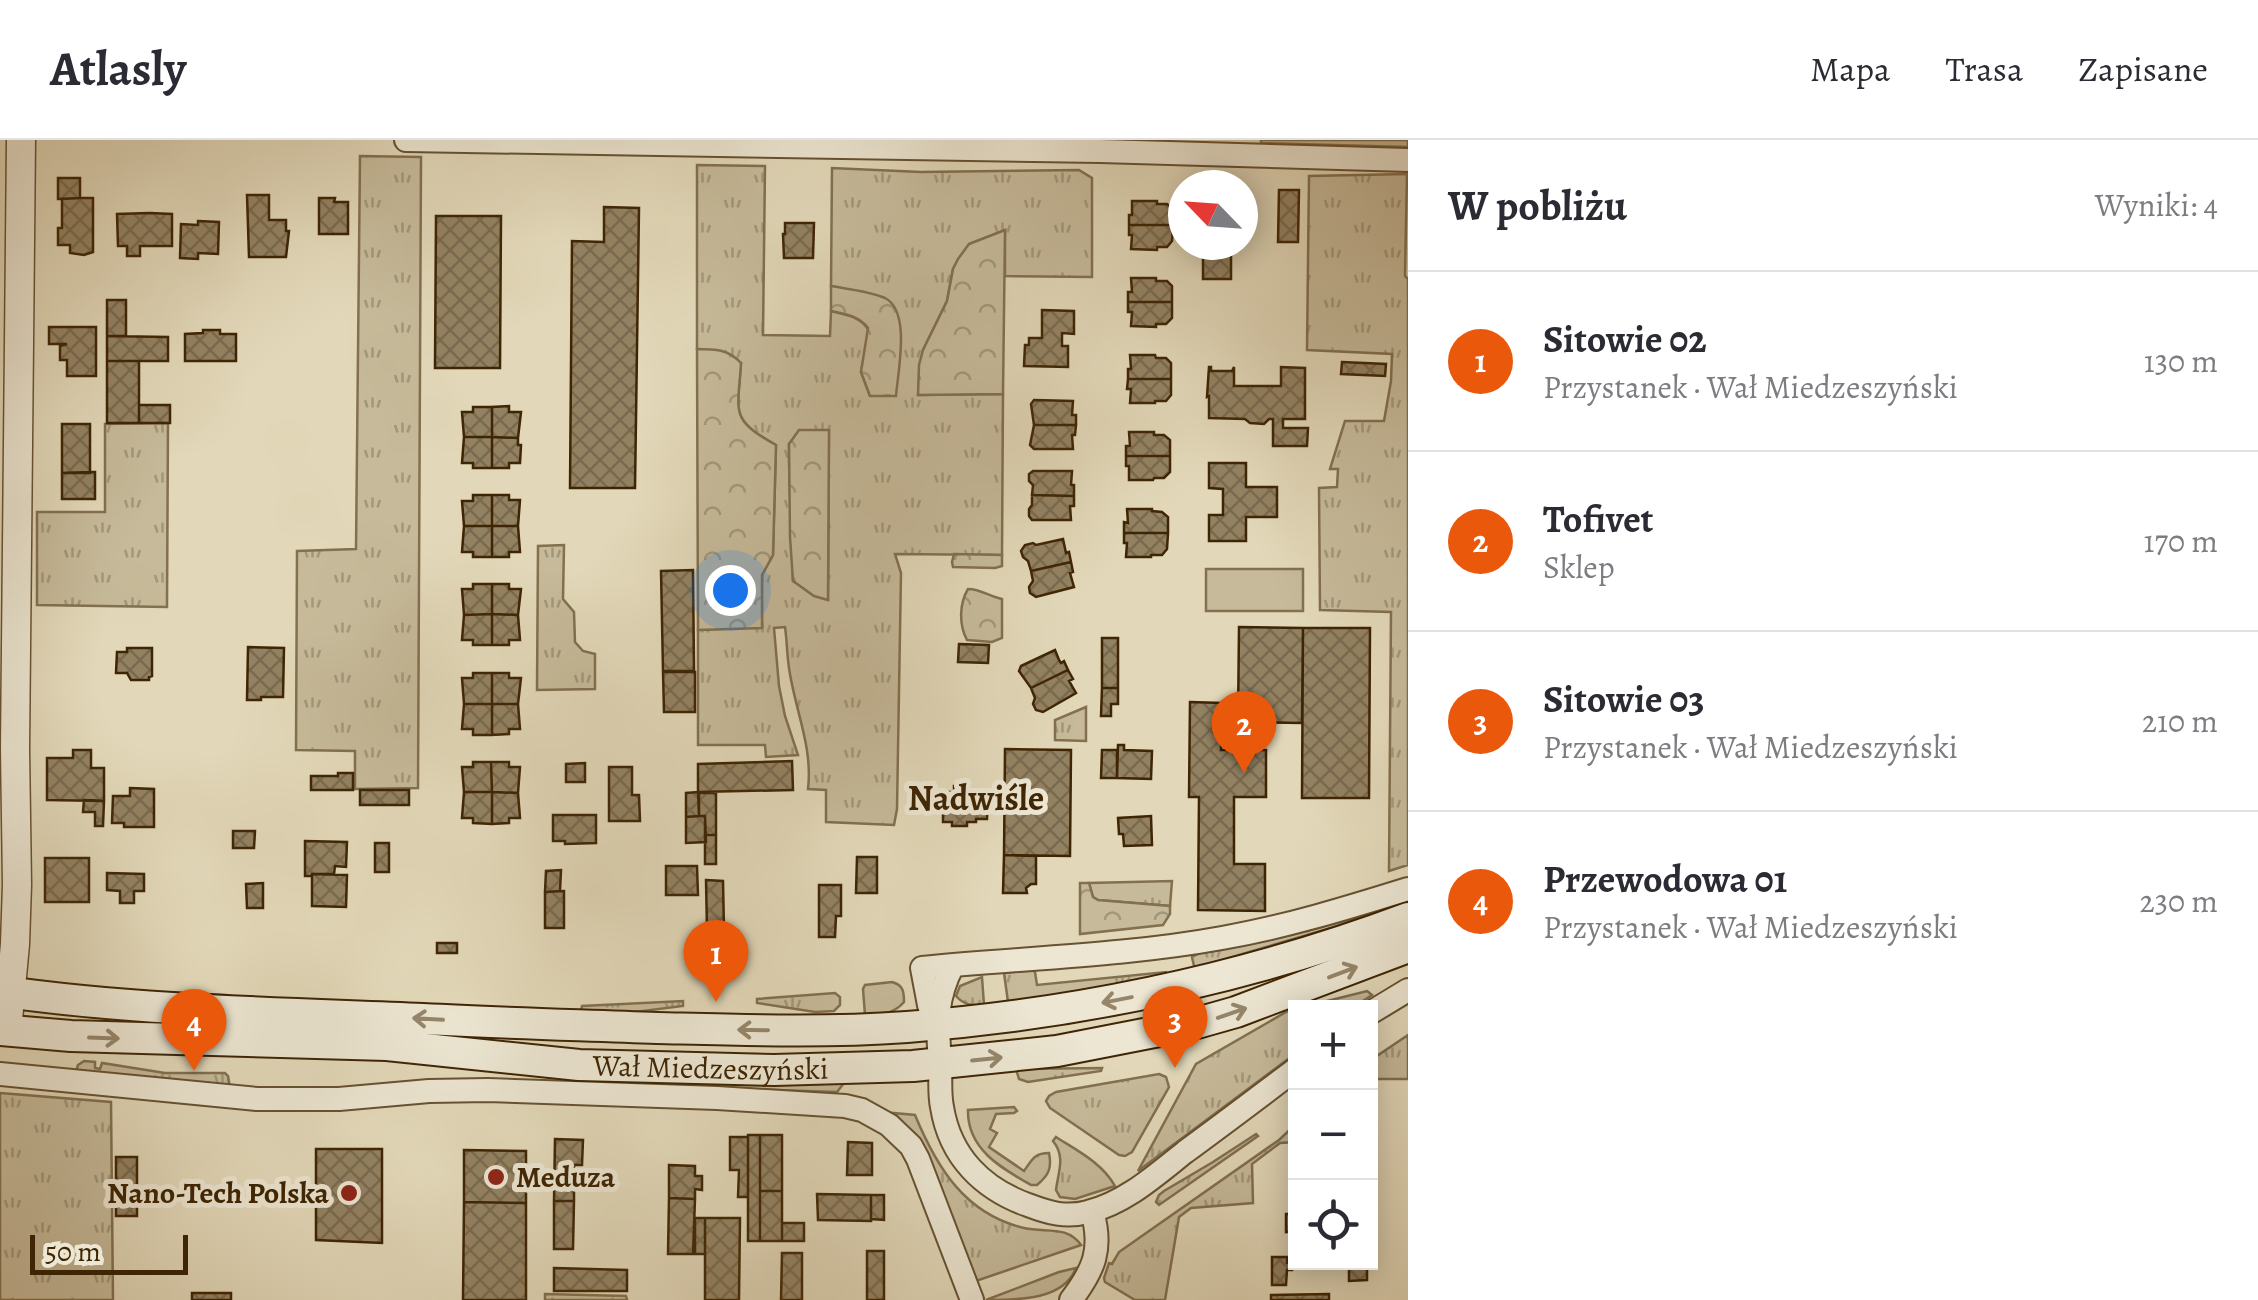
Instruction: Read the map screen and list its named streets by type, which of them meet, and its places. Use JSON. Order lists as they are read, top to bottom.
{
  "streets": {
    "main road": ["Wał Miedzeszyński"]
  },
  "districts": ["Nadwiśle"],
  "places": ["Meduza", "Nano-Tech Polska"],
  "scale_bar": "50 m",
  "north": "top left",
  "page": {
    "header": "Atlasly",
    "nav": ["Mapa", "Trasa", "Zapisane"],
    "heading": ["W pobliżu", "Wyniki: 4"],
    "list": [
      {
        "mark": "1",
        "name": "Sitowie 02",
        "note": "Przystanek · Wał Miedzeszyński",
        "value": "130 m"
      },
      {
        "mark": "2",
        "name": "Tofivet",
        "note": "Sklep",
        "value": "170 m"
      },
      {
        "mark": "3",
        "name": "Sitowie 03",
        "note": "Przystanek · Wał Miedzeszyński",
        "value": "210 m"
      },
      {
        "mark": "4",
        "name": "Przewodowa 01",
        "note": "Przystanek · Wał Miedzeszyński",
        "value": "230 m"
      }
    ],
    "pins": [
      "2",
      "1",
      "3",
      "4"
    ],
    "map_buttons": ["+", "−"],
    "scale": "50 m"
  }
}
